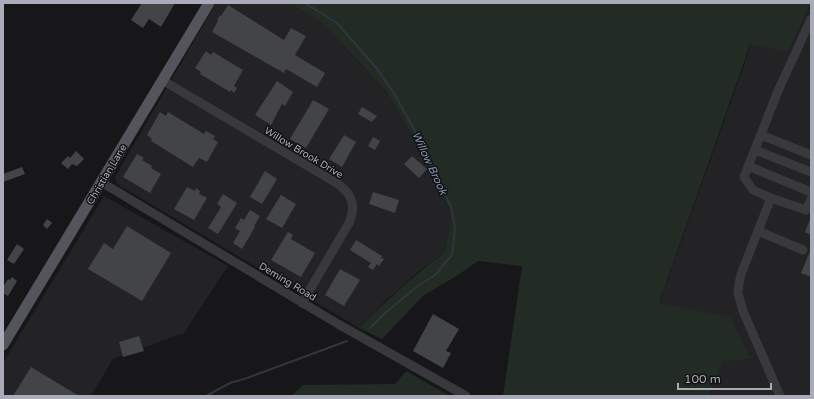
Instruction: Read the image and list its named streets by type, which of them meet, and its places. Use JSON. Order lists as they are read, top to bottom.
{
  "streets": {
    "main road": ["Christian Lane"],
    "street": ["Willow Brook Drive", "Deming Road"]
  },
  "crossings": [
    ["Willow Brook Drive", "Christian Lane"],
    ["Willow Brook Drive", "Deming Road"],
    ["Christian Lane", "Deming Road"]
  ],
  "water": ["Willow Brook"],
  "scale_bar": "100 m"
}
